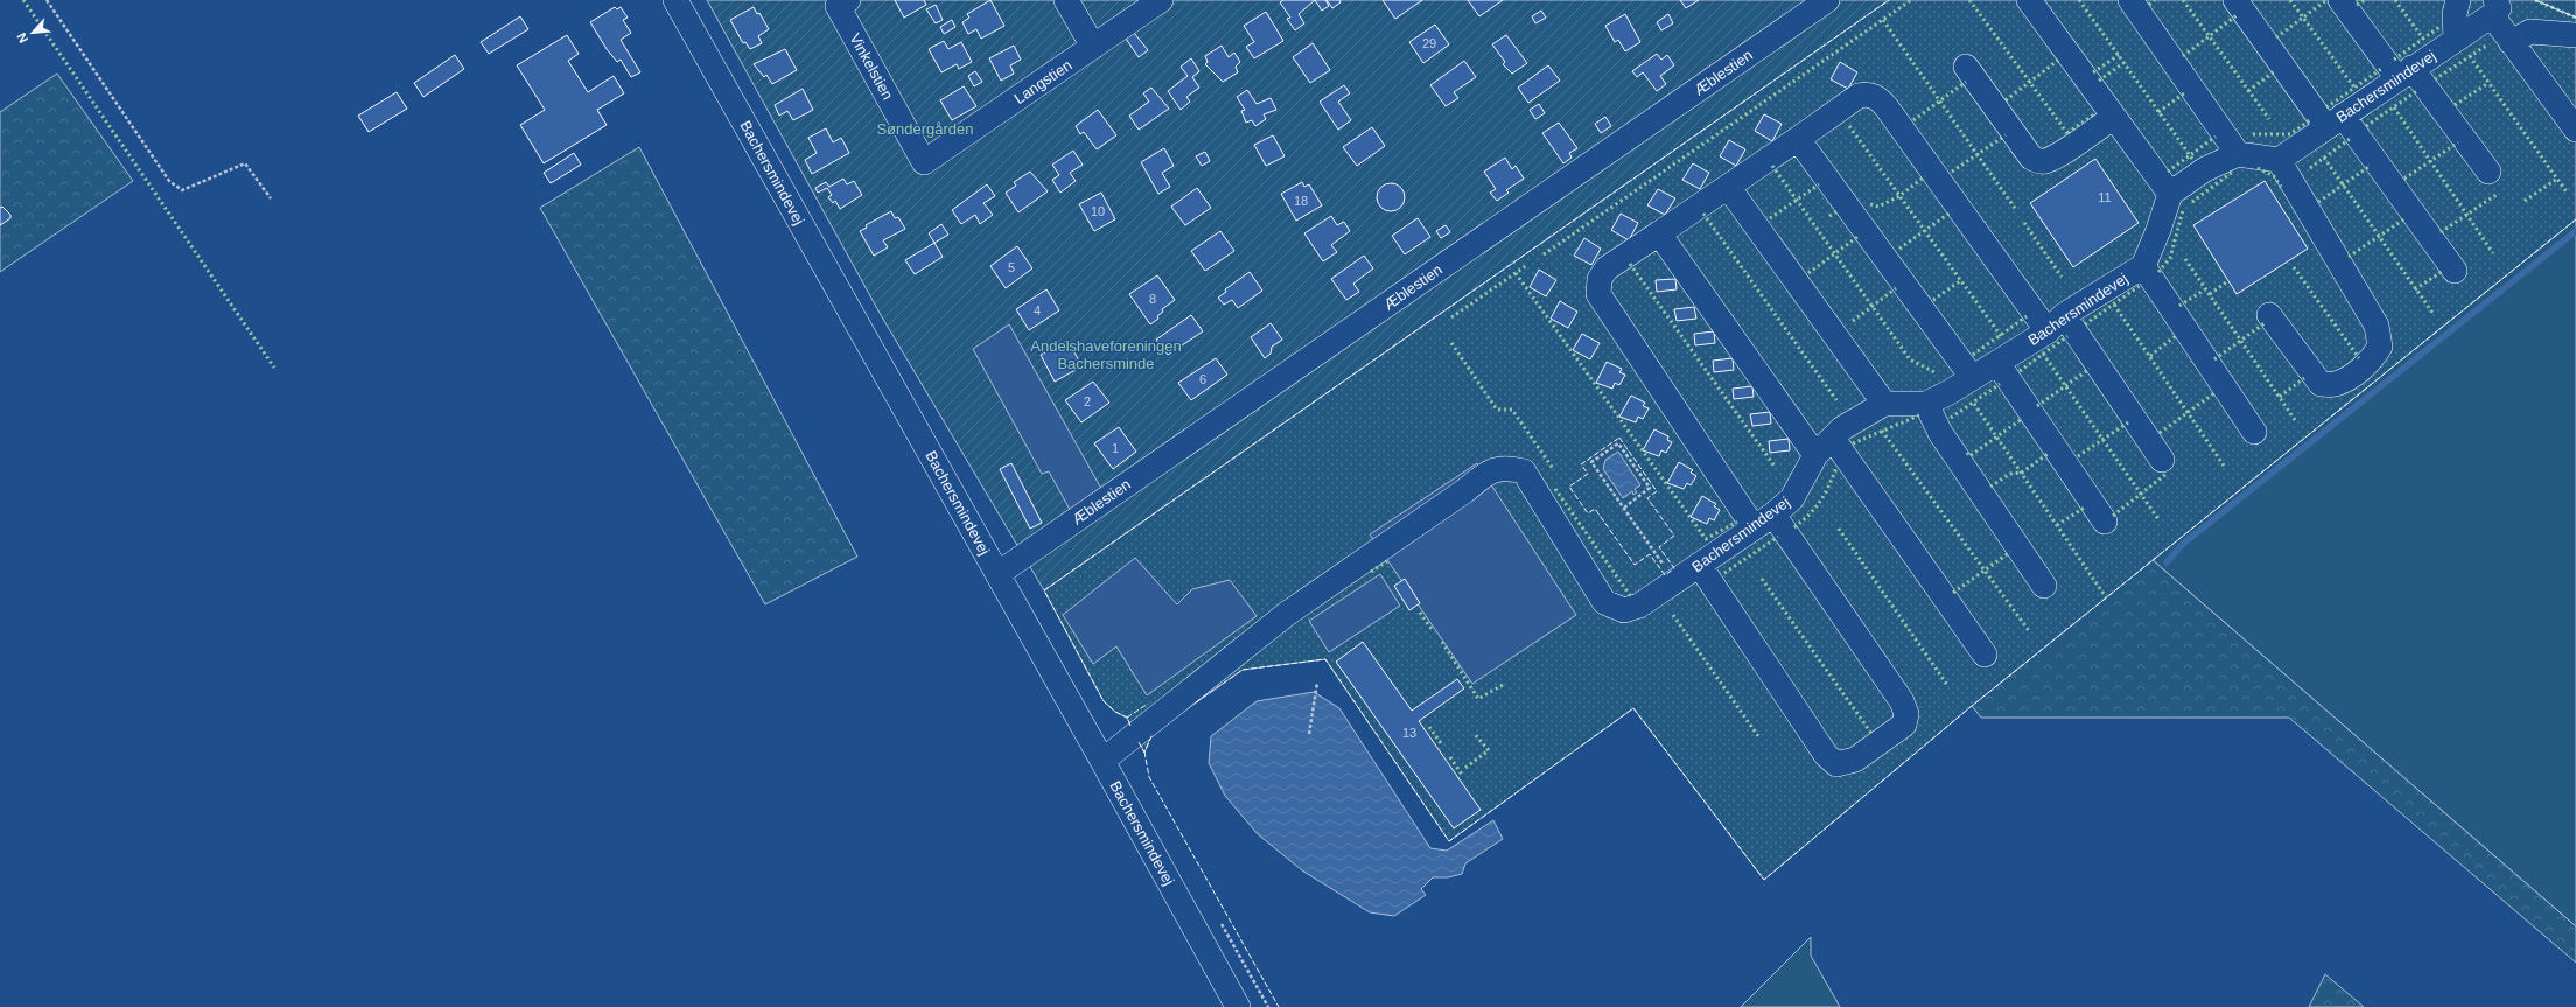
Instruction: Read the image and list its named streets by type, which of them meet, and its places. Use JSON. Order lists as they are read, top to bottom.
{
  "streets": {
    "street": [
      "Vinkelstien",
      "Æblestien",
      "Langstien",
      "Bachersmindevej"
    ]
  },
  "crossings": [
    ["Vinkelstien", "Langstien"],
    ["Æblestien", "Bachersmindevej"]
  ],
  "parks": ["Søndergården", "Andelshaveforeningen Bachersminde"],
  "house_numbers": [
    "29",
    "11",
    "18",
    "10",
    "5",
    "8",
    "4",
    "6",
    "2",
    "1",
    "13"
  ],
  "north": "bottom left"
}
